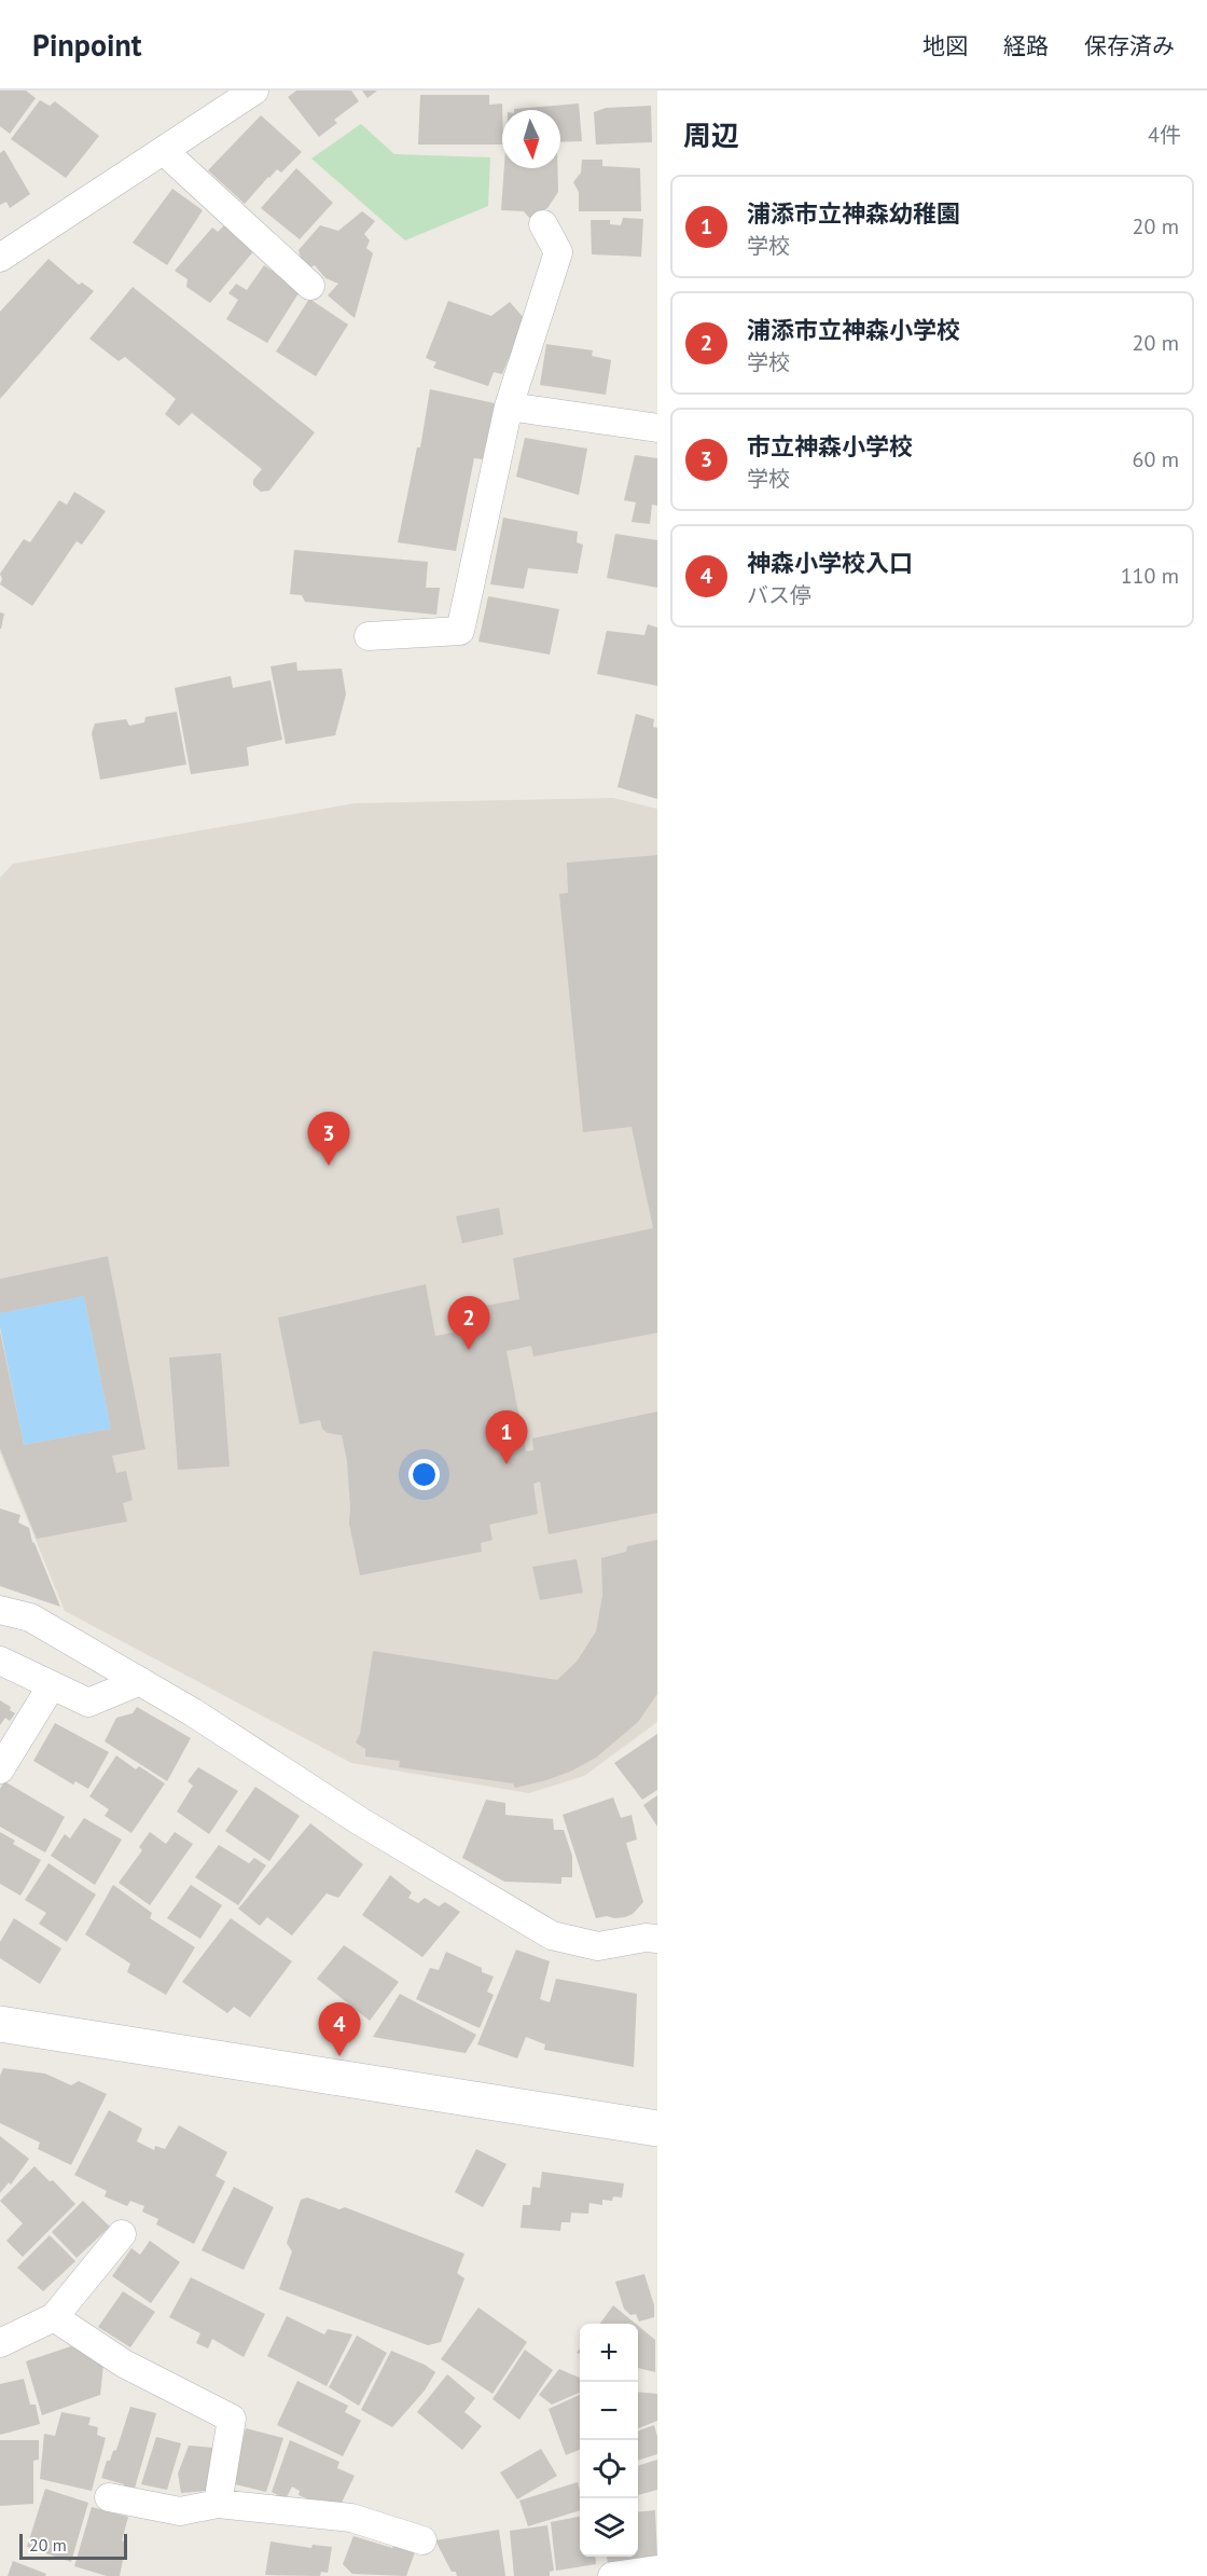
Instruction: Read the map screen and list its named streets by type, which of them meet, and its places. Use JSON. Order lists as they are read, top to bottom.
{
  "scale_bar": "20 m",
  "north": "bottom",
  "page": {
    "header": "Pinpoint",
    "nav": ["地図", "経路", "保存済み"],
    "heading": ["周辺", "4件"],
    "list": [
      {
        "mark": "1",
        "name": "浦添市立神森幼稚園",
        "note": "学校",
        "value": "20 m"
      },
      {
        "mark": "2",
        "name": "浦添市立神森小学校",
        "note": "学校",
        "value": "20 m"
      },
      {
        "mark": "3",
        "name": "市立神森小学校",
        "note": "学校",
        "value": "60 m"
      },
      {
        "mark": "4",
        "name": "神森小学校入口",
        "note": "バス停",
        "value": "110 m"
      }
    ],
    "pins": [
      "3",
      "2",
      "1",
      "4"
    ],
    "map_buttons": ["+", "−"],
    "scale": "20 m"
  }
}
